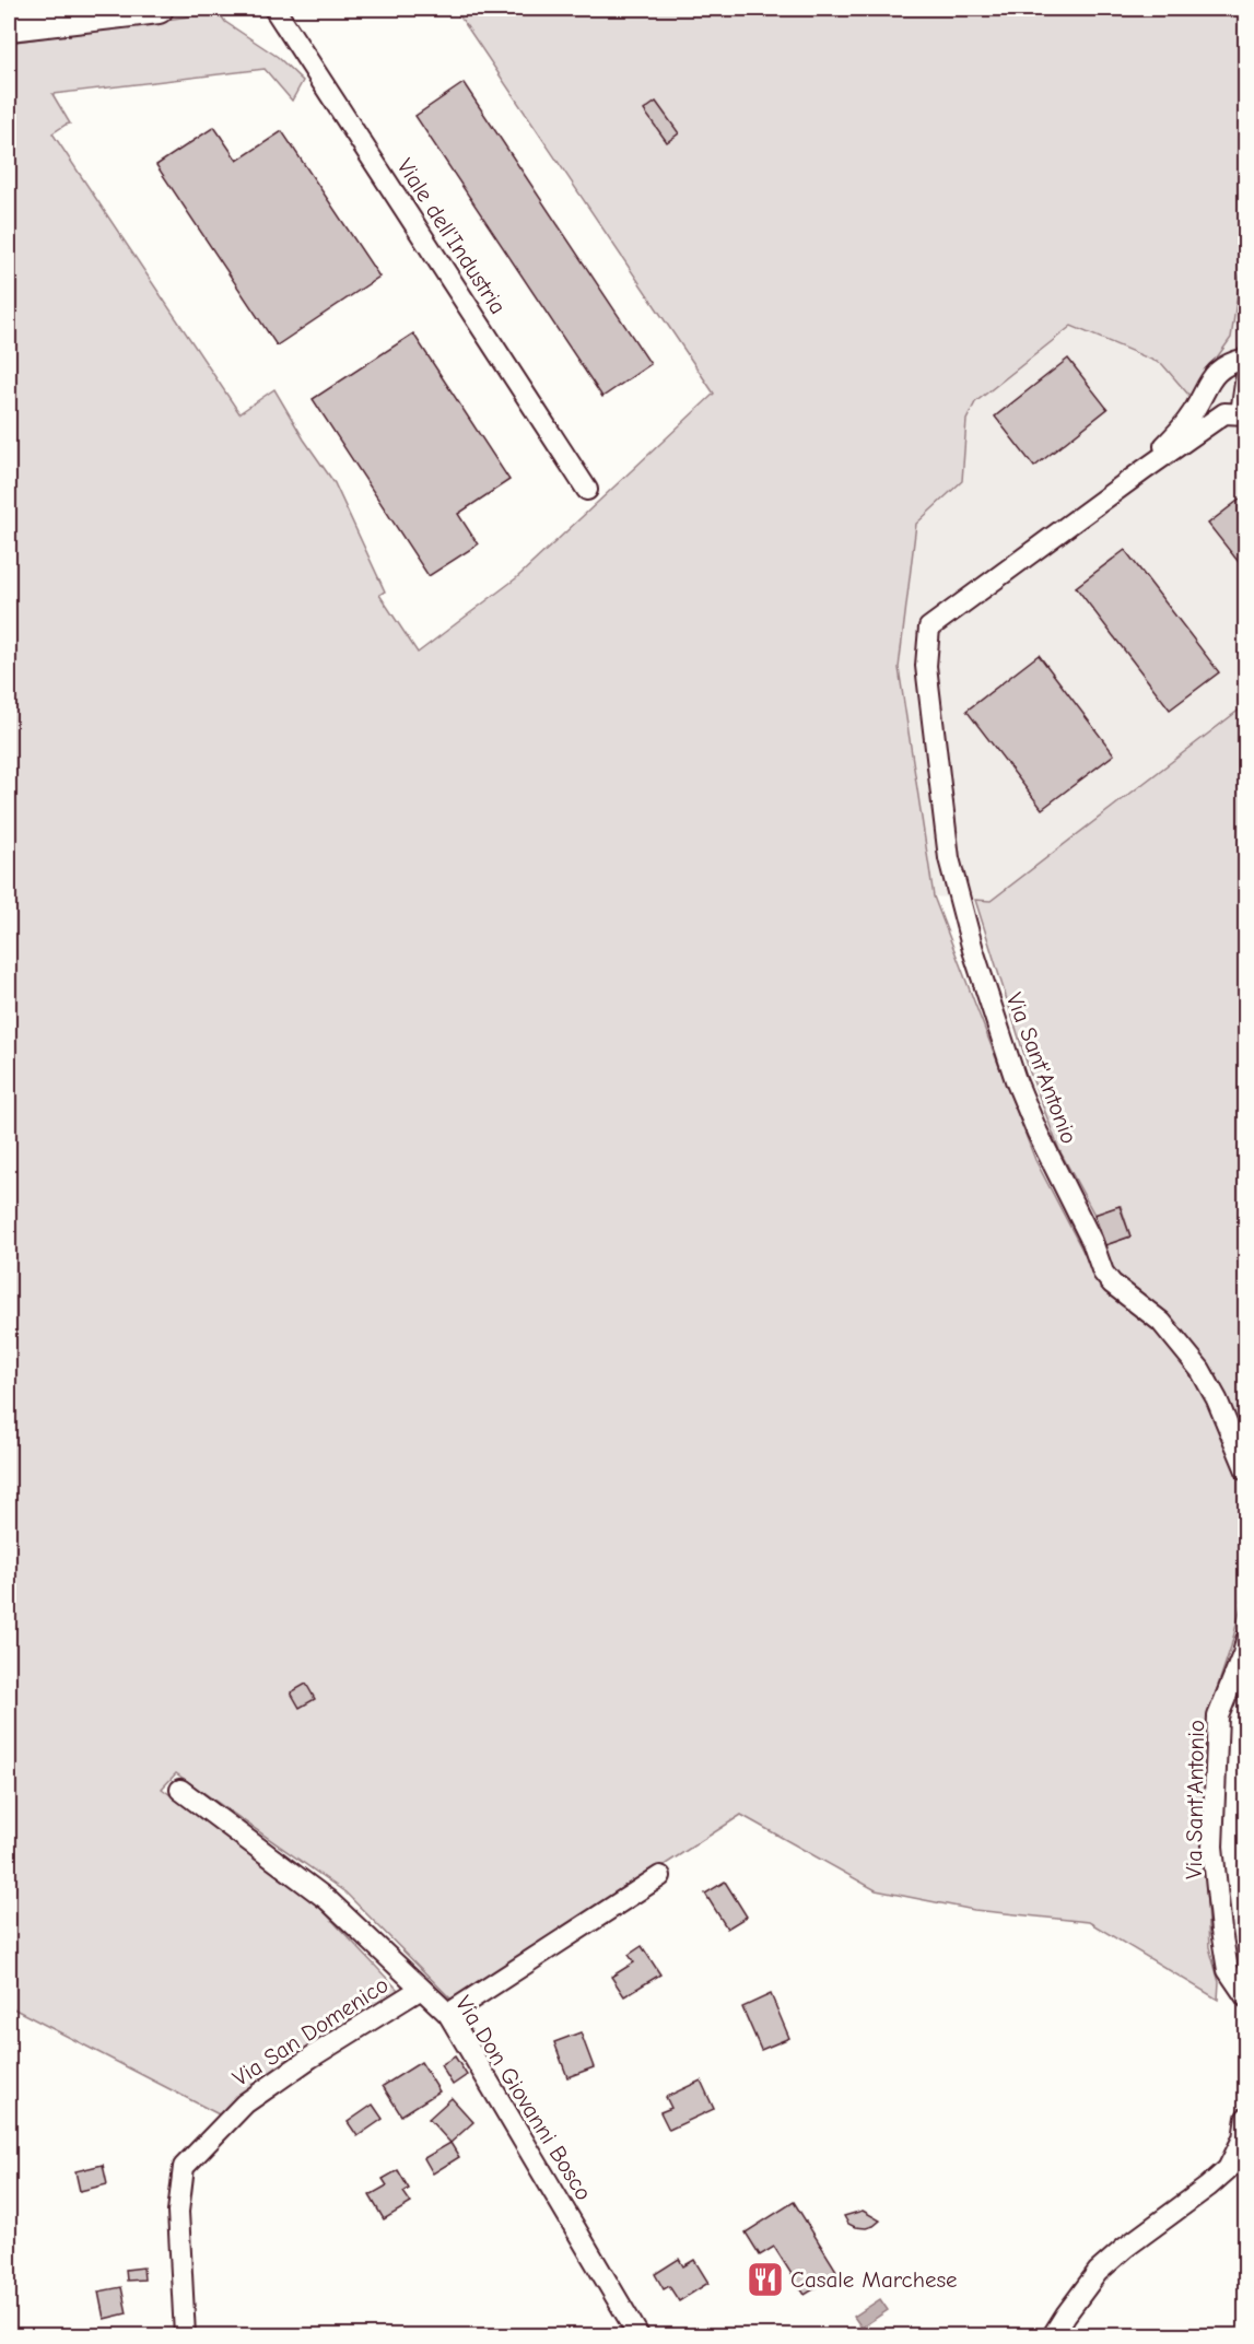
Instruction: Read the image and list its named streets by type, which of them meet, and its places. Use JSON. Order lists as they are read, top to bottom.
{
  "streets": {
    "street": [
      "Viale dell'Industria",
      "Via Sant'Antonio",
      "Via San Domenico",
      "Via Don Giovanni Bosco"
    ]
  },
  "crossings": [
    ["Via San Domenico", "Via Don Giovanni Bosco"]
  ],
  "places": {
    "restaurant": ["Casale Marchese"]
  }
}
